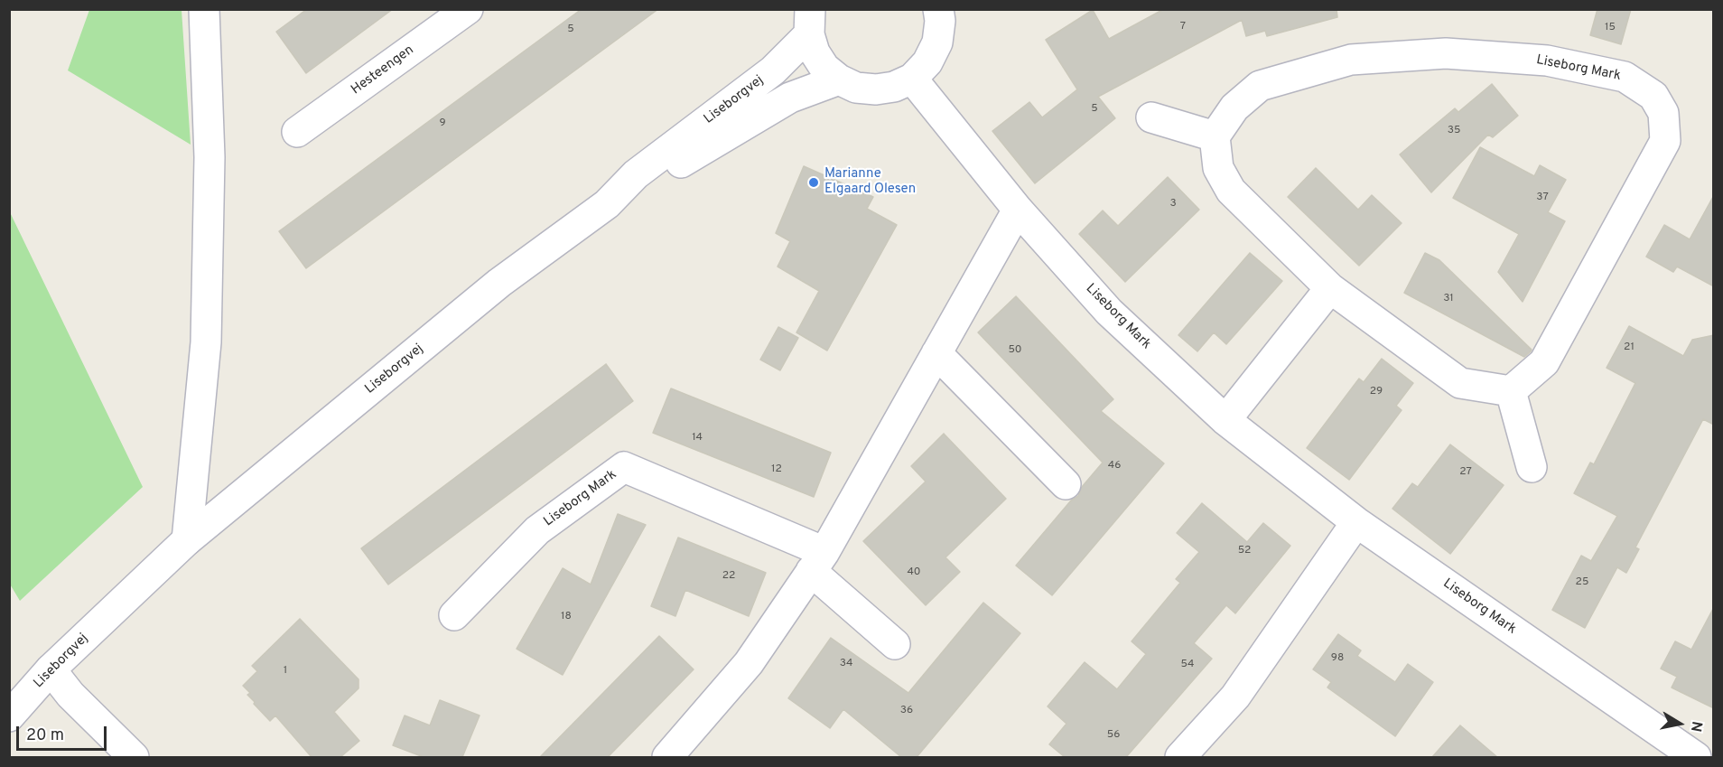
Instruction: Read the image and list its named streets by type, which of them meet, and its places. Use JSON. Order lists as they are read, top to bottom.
{
  "streets": {
    "street": ["Liseborg Mark", "Hesteengen", "Liseborgvej"]
  },
  "places": ["Marianne Elgaard Olesen"],
  "house_numbers": [
    "7",
    "15",
    "5",
    "5",
    "9",
    "35",
    "37",
    "3",
    "31",
    "21",
    "50",
    "29",
    "14",
    "46",
    "12",
    "27",
    "52",
    "40",
    "22",
    "25",
    "18",
    "98",
    "34",
    "54",
    "1",
    "36",
    "56"
  ],
  "scale_bar": "20 m",
  "north": "right"
}
